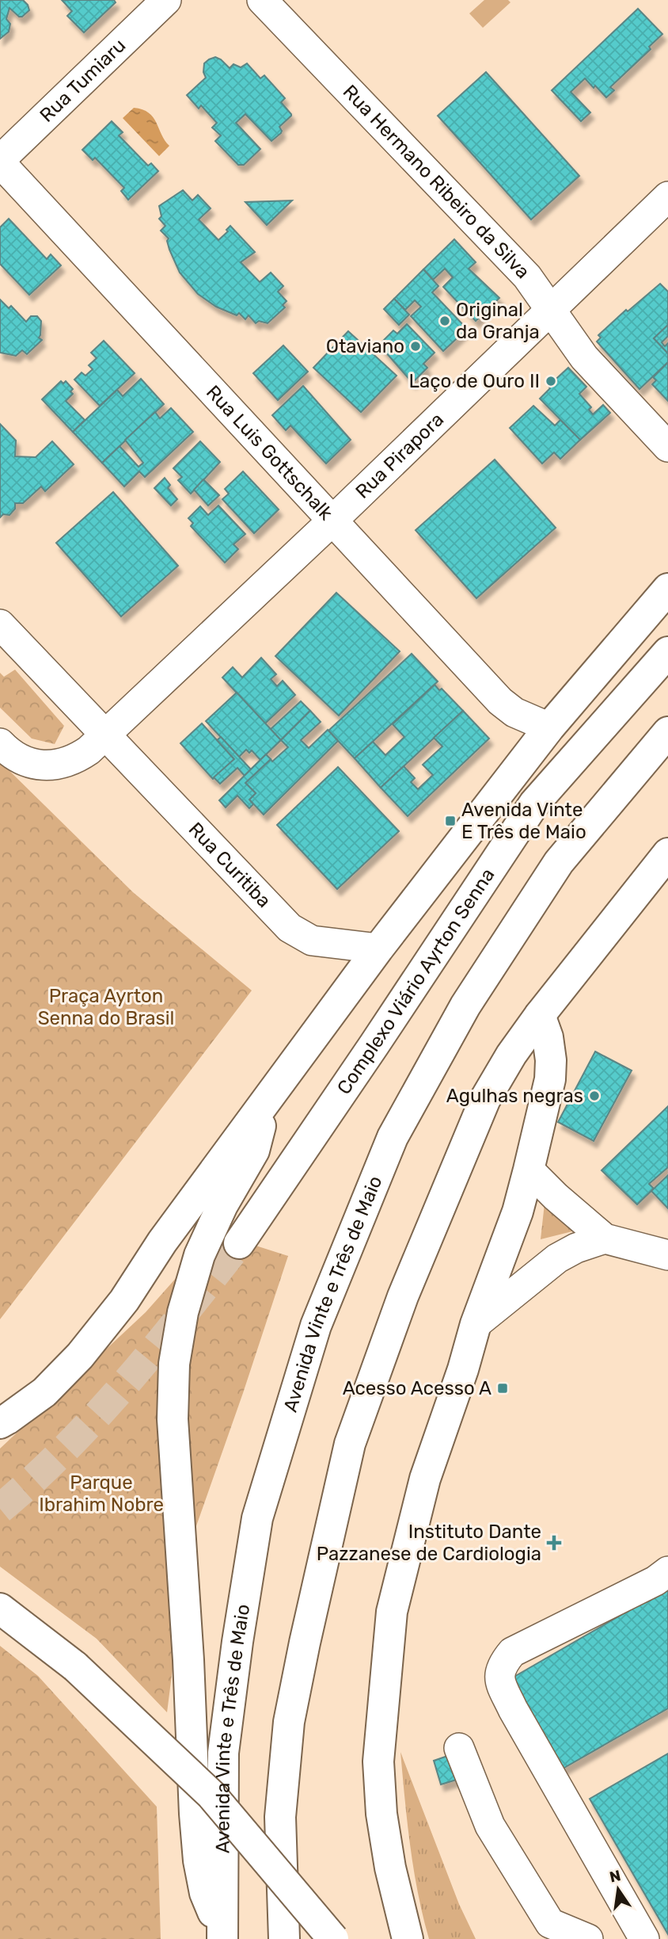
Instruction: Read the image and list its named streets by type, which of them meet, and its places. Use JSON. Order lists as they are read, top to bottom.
{
  "streets": {
    "main road": ["Complexo Viário Ayrton Senna", "Avenida Vinte e Três de Maio"],
    "street": [
      "Rua Tumiaru",
      "Rua Hermano Ribeiro da Silva",
      "Rua Luis Gottschalk",
      "Rua Pirapora",
      "Rua Curitiba"
    ]
  },
  "crossings": [
    ["Rua Tumiaru", "Rua Luis Gottschalk"],
    ["Rua Hermano Ribeiro da Silva", "Rua Pirapora"],
    ["Rua Luis Gottschalk", "Rua Pirapora"],
    ["Rua Pirapora", "Rua Curitiba"]
  ],
  "parks": ["Praça Ayrton Senna do Brasil", "Parque Ibrahim Nobre"],
  "places": {
    "other": [
      "Original da Granja",
      "Otaviano",
      "Laço de Ouro II",
      "Agulhas negras"
    ],
    "transit": ["Avenida Vinte E Três de Maio", "Acesso Acesso A"],
    "health": ["Instituto Dante Pazzanese de Cardiologia"]
  },
  "north": "top"
}
